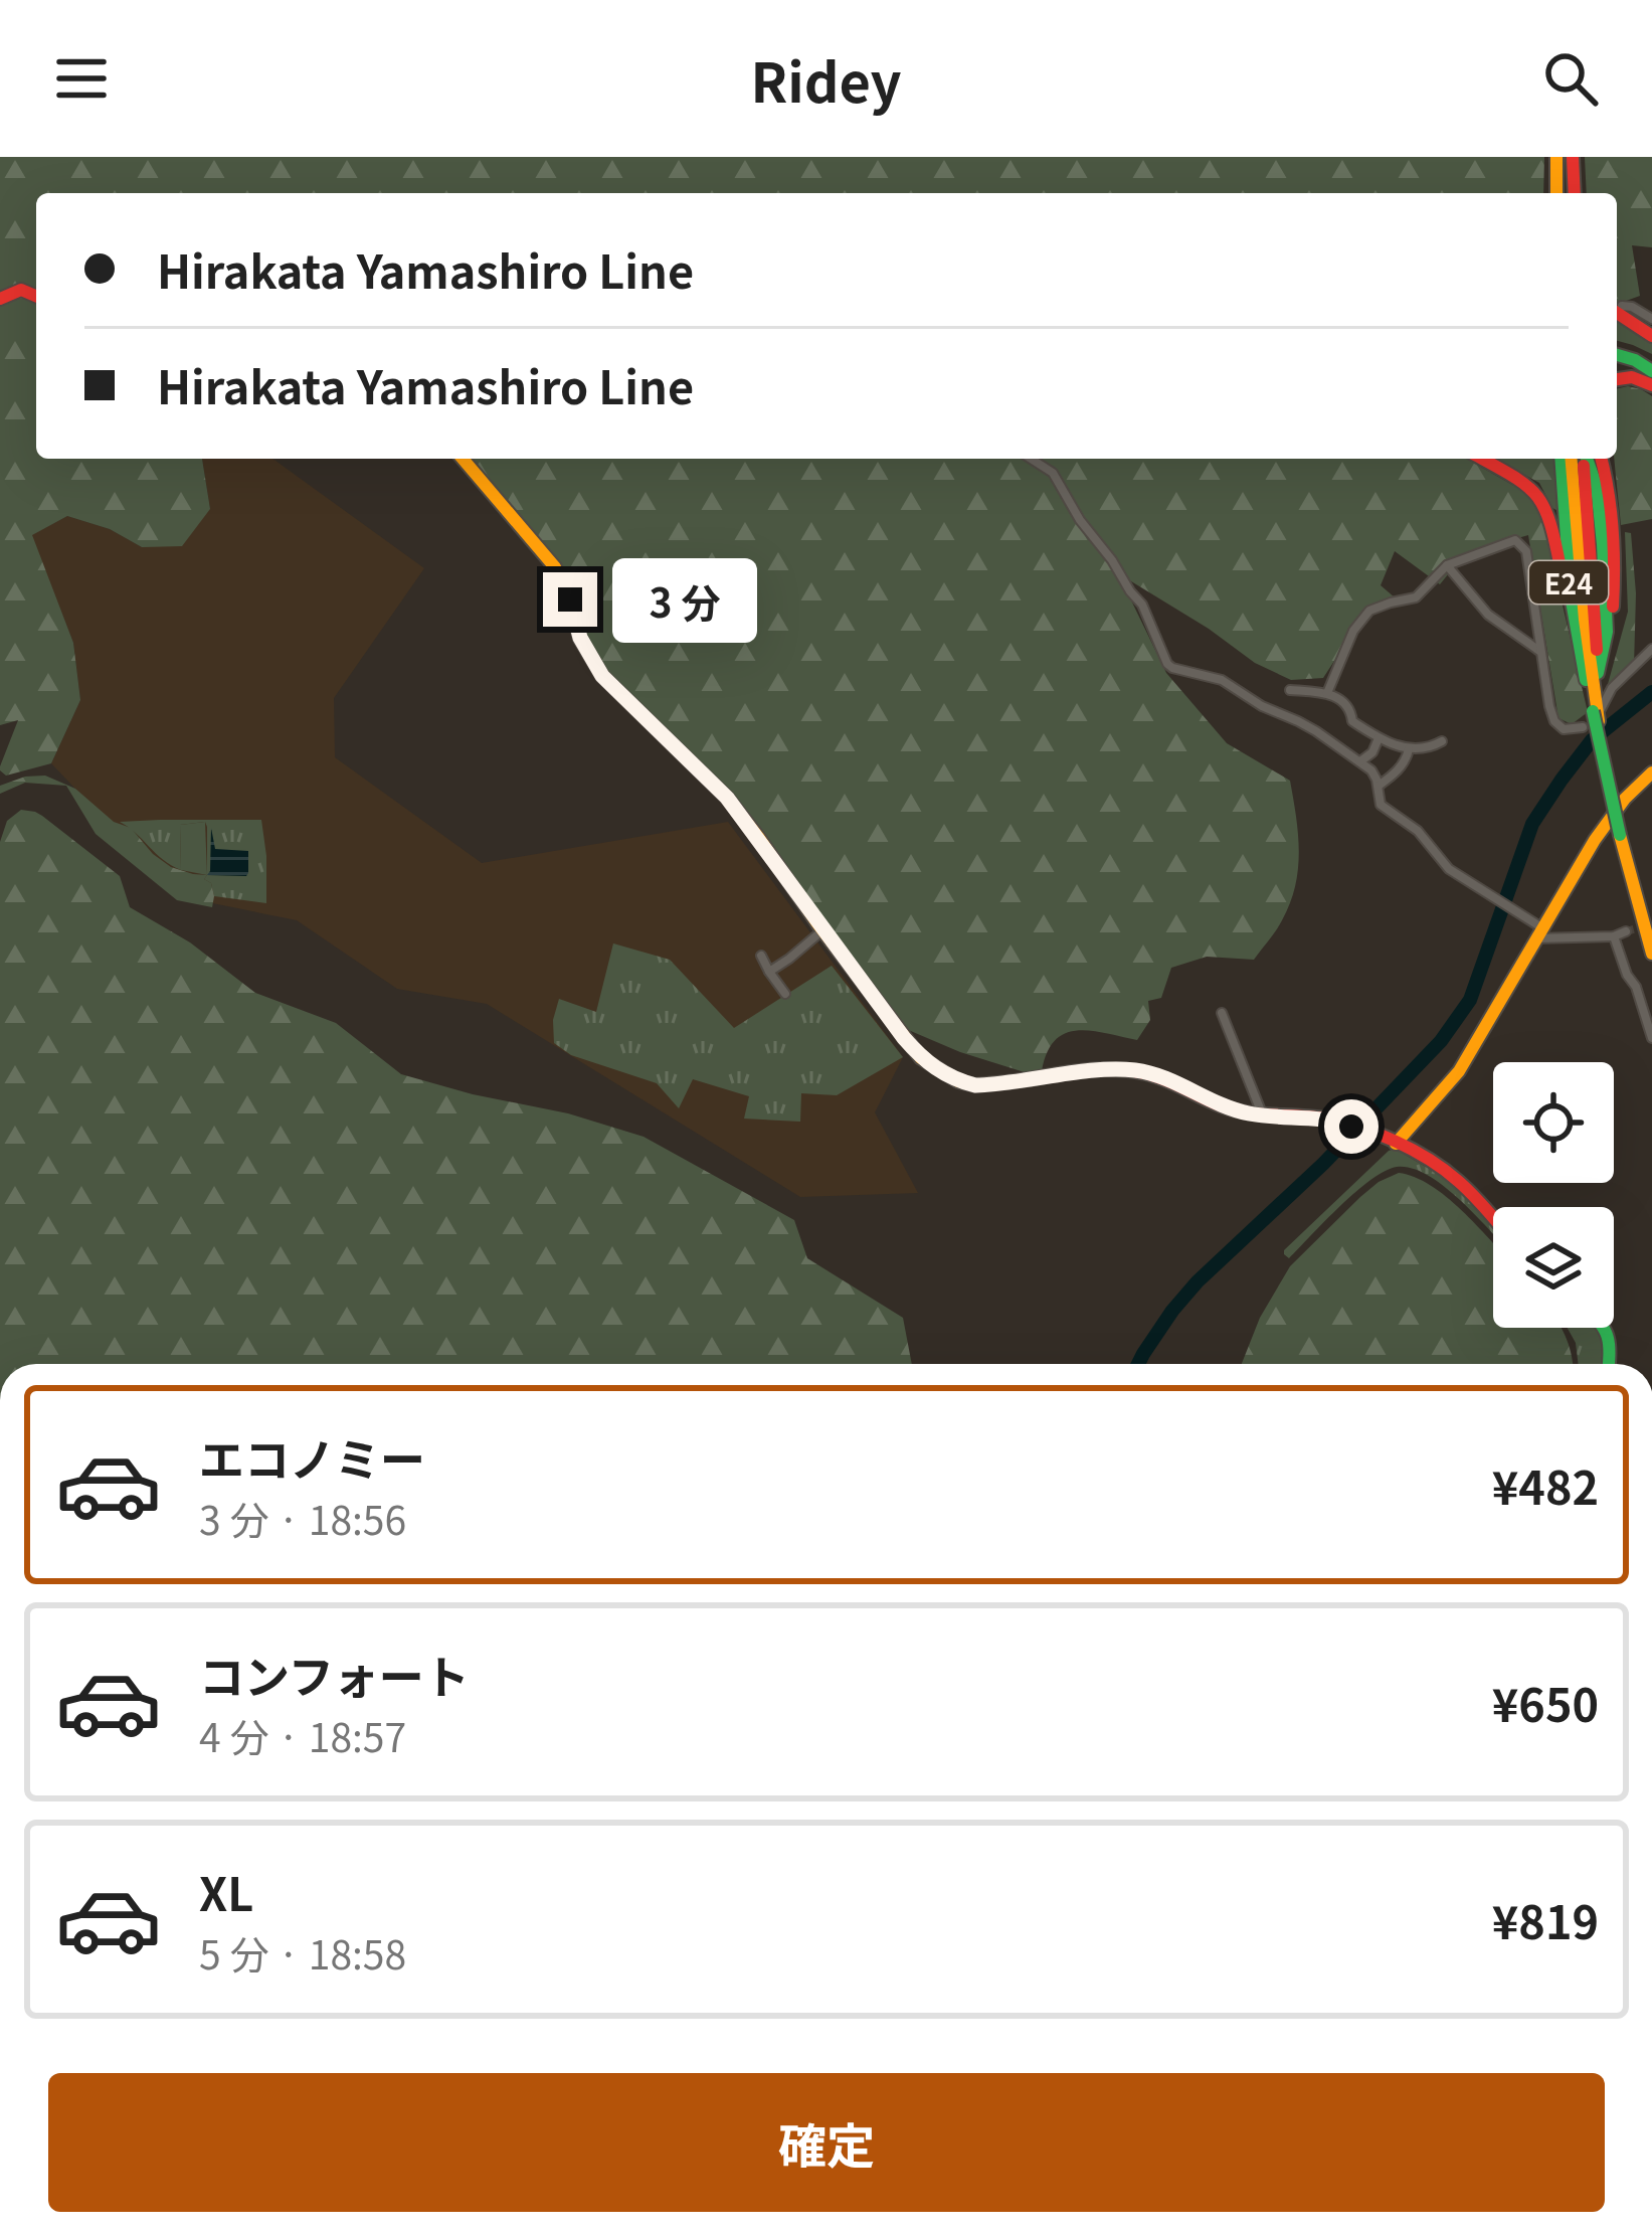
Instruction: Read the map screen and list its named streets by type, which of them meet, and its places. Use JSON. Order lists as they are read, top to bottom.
{
  "streets": {
    "main road": ["E24"]
  },
  "page": {
    "header": "Ridey",
    "banner": ["Hirakata Yamashiro Line", "Hirakata Yamashiro Line"],
    "bubble": "3 分",
    "list": [
      {
        "name": "エコノミー",
        "note": "3 分 · 18:56",
        "value": "¥482"
      },
      {
        "name": "コンフォート",
        "note": "4 分 · 18:57",
        "value": "¥650"
      },
      {
        "name": "XL",
        "note": "5 分 · 18:58",
        "value": "¥819"
      }
    ],
    "buttons": "確定"
  }
}
